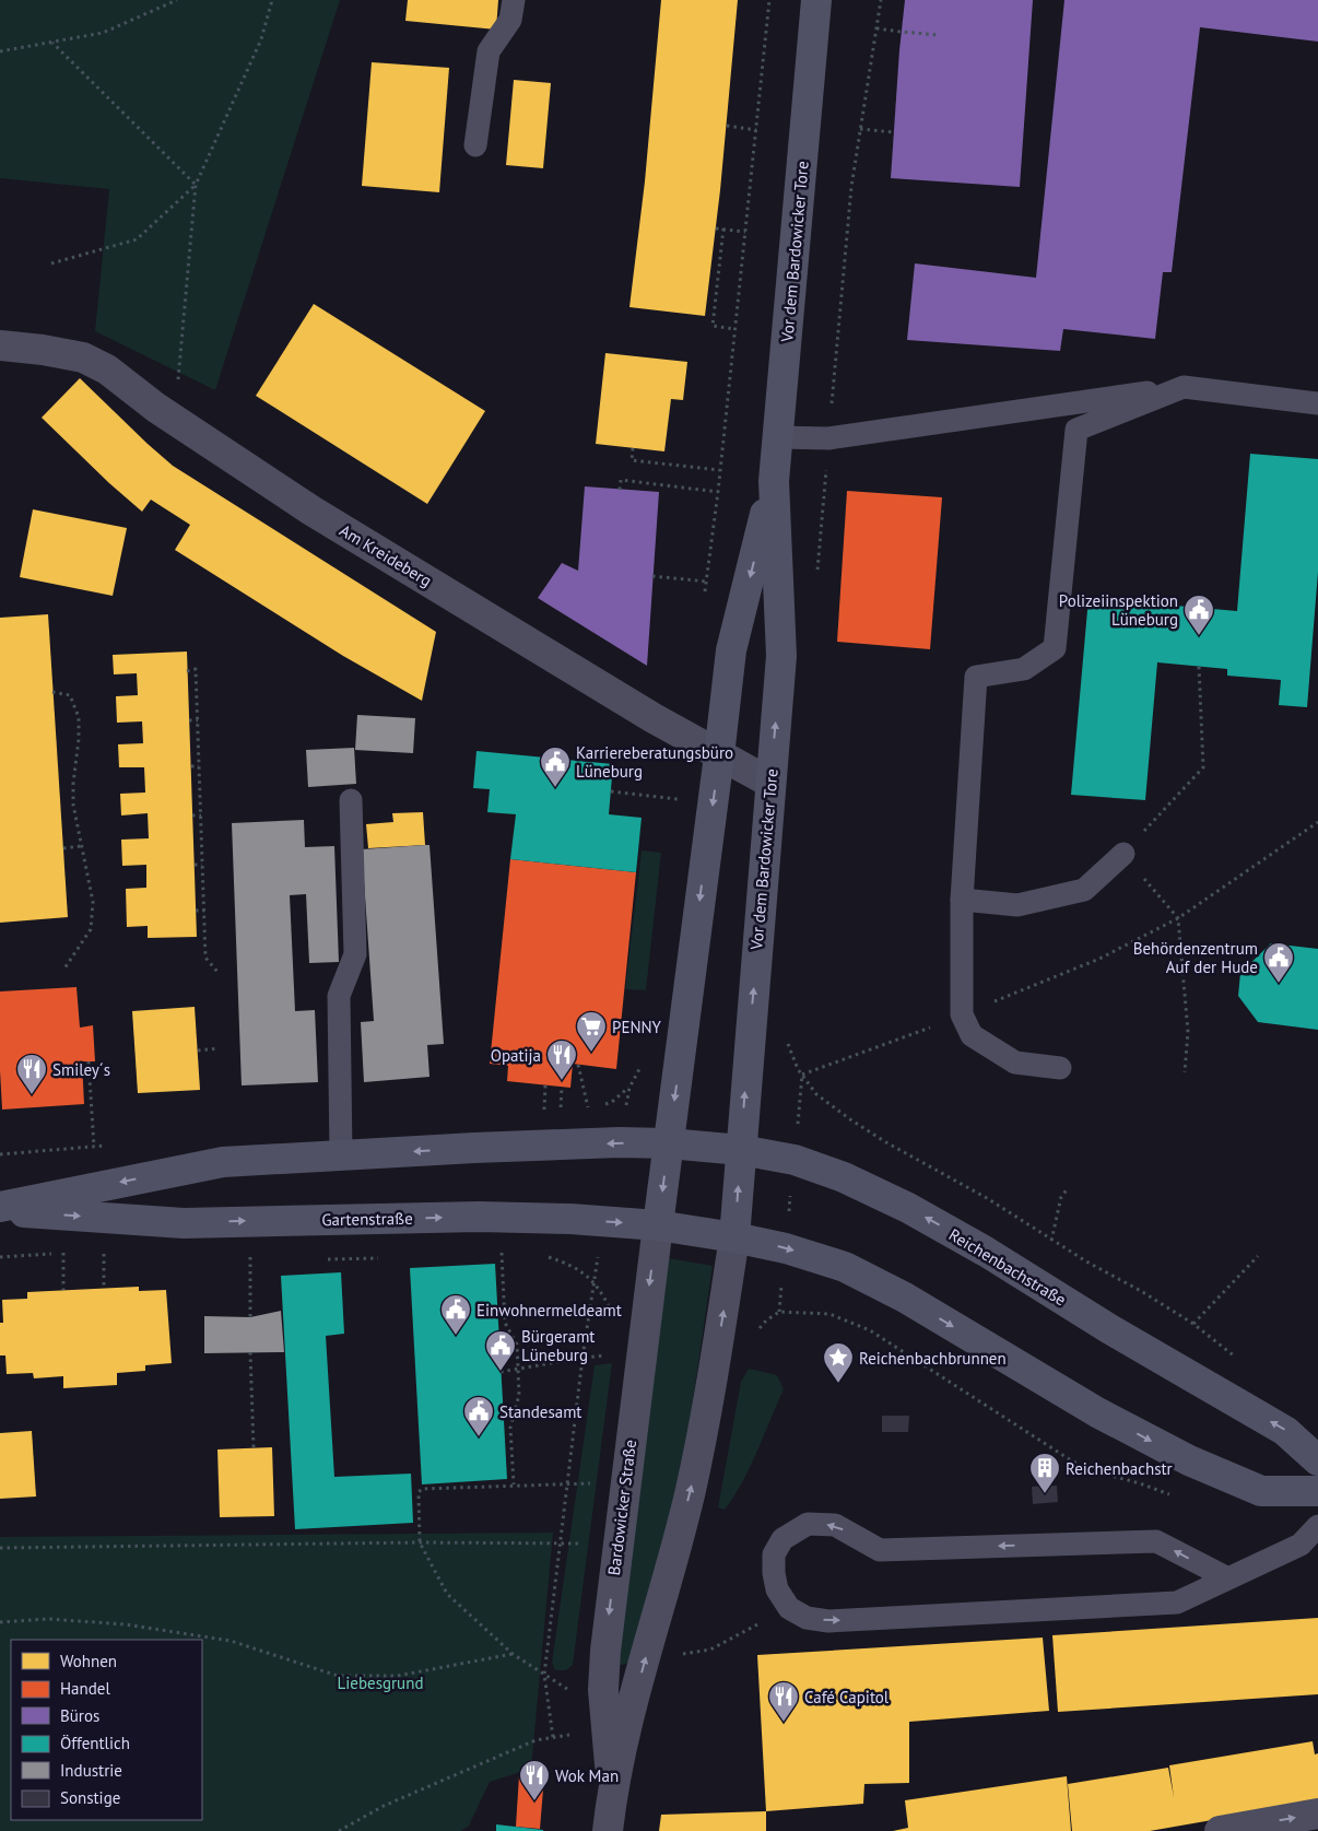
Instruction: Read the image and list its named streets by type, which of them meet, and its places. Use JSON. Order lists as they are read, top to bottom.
{
  "streets": {
    "main road": ["Vor dem Bardowicker Tore", "Gartenstraße", "Reichenbachstraße"],
    "street": ["Am Kreideberg", "Bardowicker Straße"]
  },
  "crossings": [
    ["Vor dem Bardowicker Tore", "Am Kreideberg"],
    ["Vor dem Bardowicker Tore", "Gartenstraße"],
    ["Vor dem Bardowicker Tore", "Reichenbachstraße"],
    ["Vor dem Bardowicker Tore", "Bardowicker Straße"],
    ["Gartenstraße", "Reichenbachstraße"],
    ["Gartenstraße", "Bardowicker Straße"]
  ],
  "parks": ["Liebesgrund"],
  "places": {
    "public building": [
      "Polizeiinspektion Lüneburg",
      "Karriereberatungsbüro Lüneburg",
      "Behördenzentrum Auf der Hude",
      "Einwohnermeldeamt",
      "Bürgeramt Lüneburg",
      "Standesamt"
    ],
    "supermarket": ["PENNY"],
    "restaurant": [
      "Opatija",
      "Smiley´s",
      "Café Capitol",
      "Wok Man"
    ],
    "place": ["Reichenbachbrunnen"],
    "building": ["Reichenbachstr"]
  },
  "legend": [
    "Wohnen",
    "Handel",
    "Büros",
    "Öffentlich",
    "Industrie",
    "Sonstige"
  ]
}
